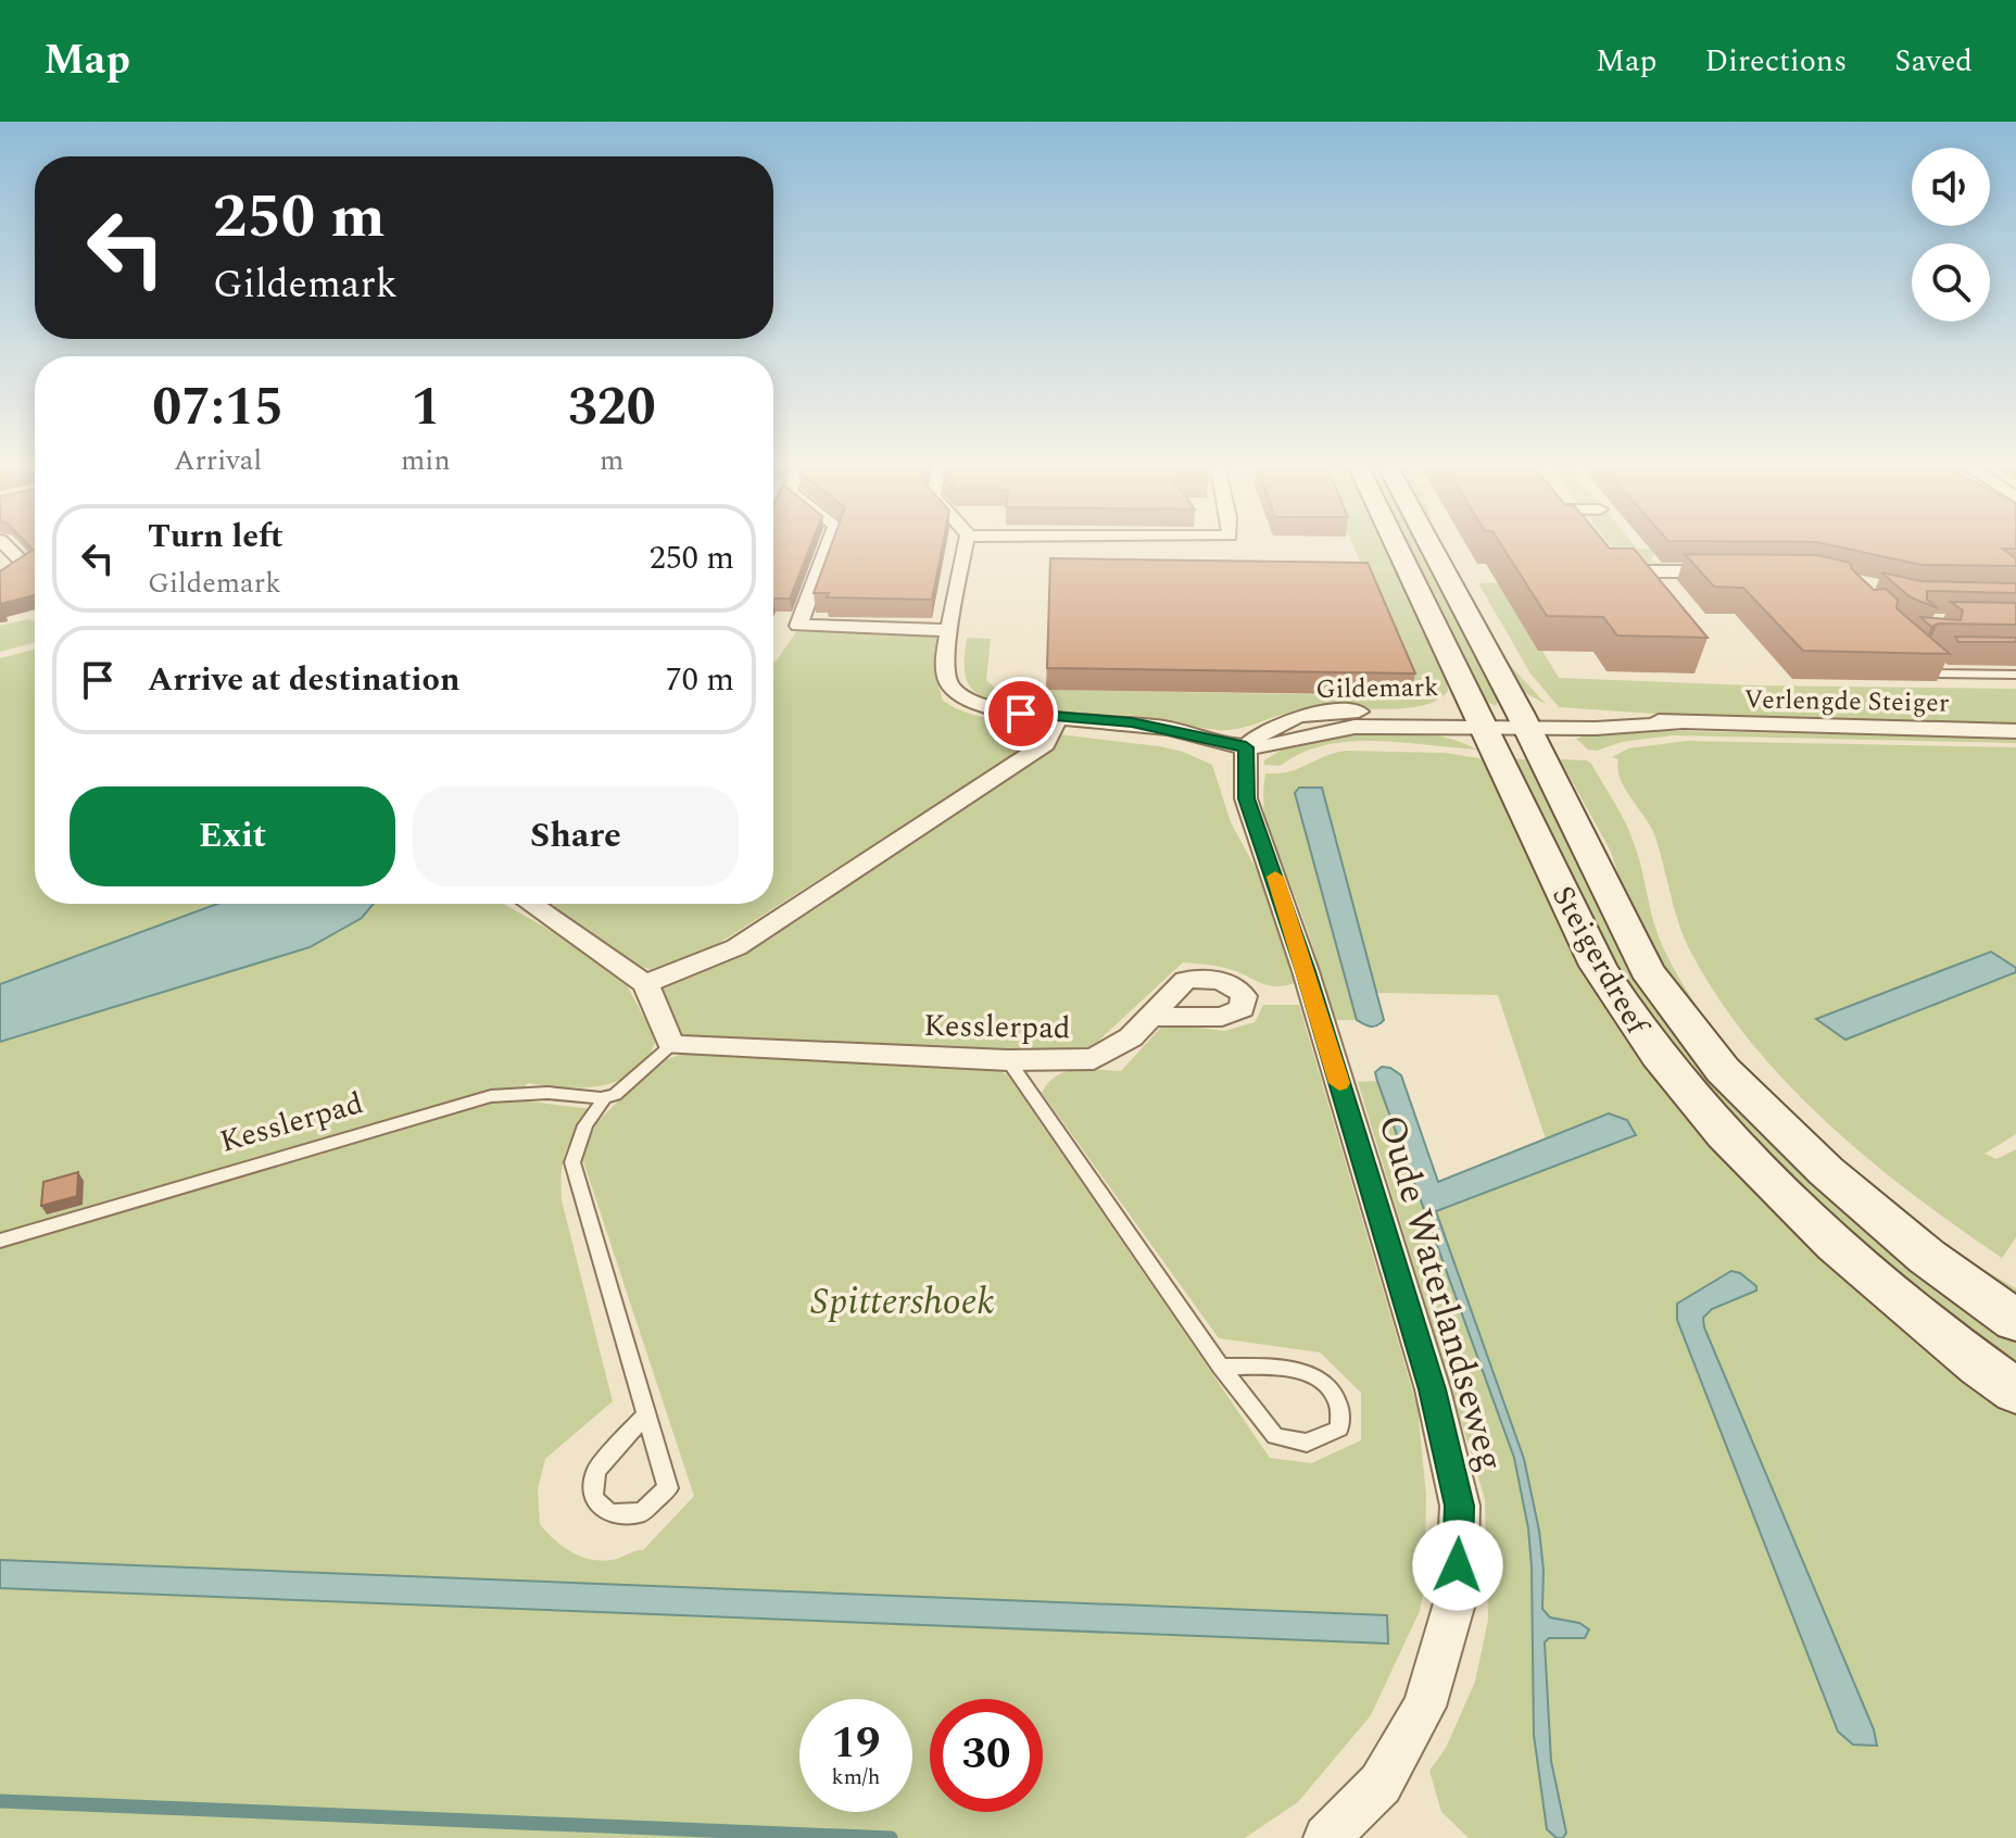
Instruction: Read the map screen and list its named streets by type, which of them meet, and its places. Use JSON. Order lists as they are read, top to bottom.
{
  "streets": {
    "main road": ["Steigerdreef"],
    "street": [
      "Gildemark",
      "Verlengde Steiger",
      "Kesslerpad",
      "Oude Waterlandseweg"
    ]
  },
  "crossings": [
    ["Gildemark", "Verlengde Steiger"],
    ["Gildemark", "Steigerdreef"],
    ["Gildemark", "Oude Waterlandseweg"],
    ["Verlengde Steiger", "Steigerdreef"]
  ],
  "parks": ["Spittershoek"],
  "page": {
    "header": "Map",
    "nav": ["Map", "Directions", "Saved"],
    "turn": ["250 m", "Gildemark"],
    "eta": [
      "07:15",
      "Arrival",
      "1",
      "min",
      "320",
      "m"
    ],
    "list": [
      {
        "name": "Turn left",
        "note": "Gildemark",
        "value": "250 m"
      },
      {
        "name": "Arrive at destination",
        "value": "70 m"
      }
    ],
    "buttons": ["Exit", "Share"],
    "speed": "19 km/h",
    "limit": "30"
  }
}
